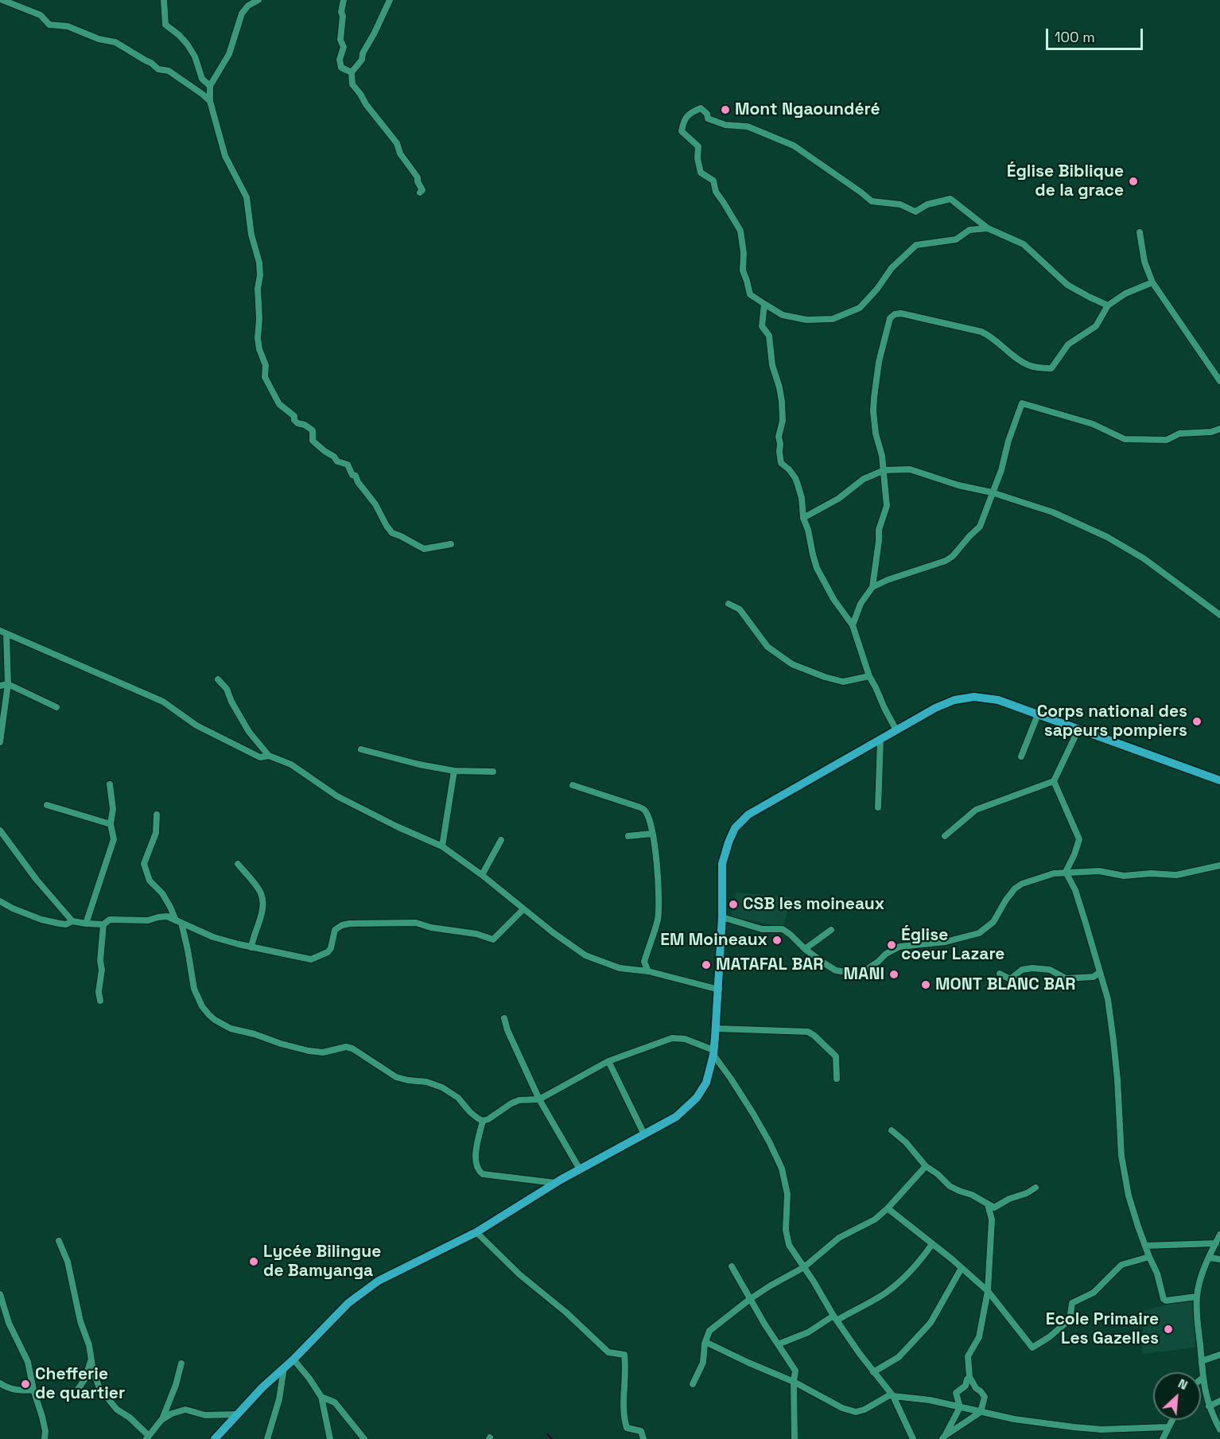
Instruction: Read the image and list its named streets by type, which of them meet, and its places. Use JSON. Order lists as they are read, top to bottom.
{
  "places": [
    "Mont Ngaoundéré",
    "Église Biblique de la grace",
    "Corps national des sapeurs pompiers",
    "CSB les moineaux",
    "EM Moineaux",
    "Église coeur Lazare",
    "MATAFAL BAR",
    "MANI",
    "MONT BLANC BAR",
    "Lycée Bilingue de Bamyanga",
    "Ecole Primaire Les Gazelles",
    "Chefferie de quartier"
  ],
  "scale_bar": "100 m",
  "north": "top right"
}
